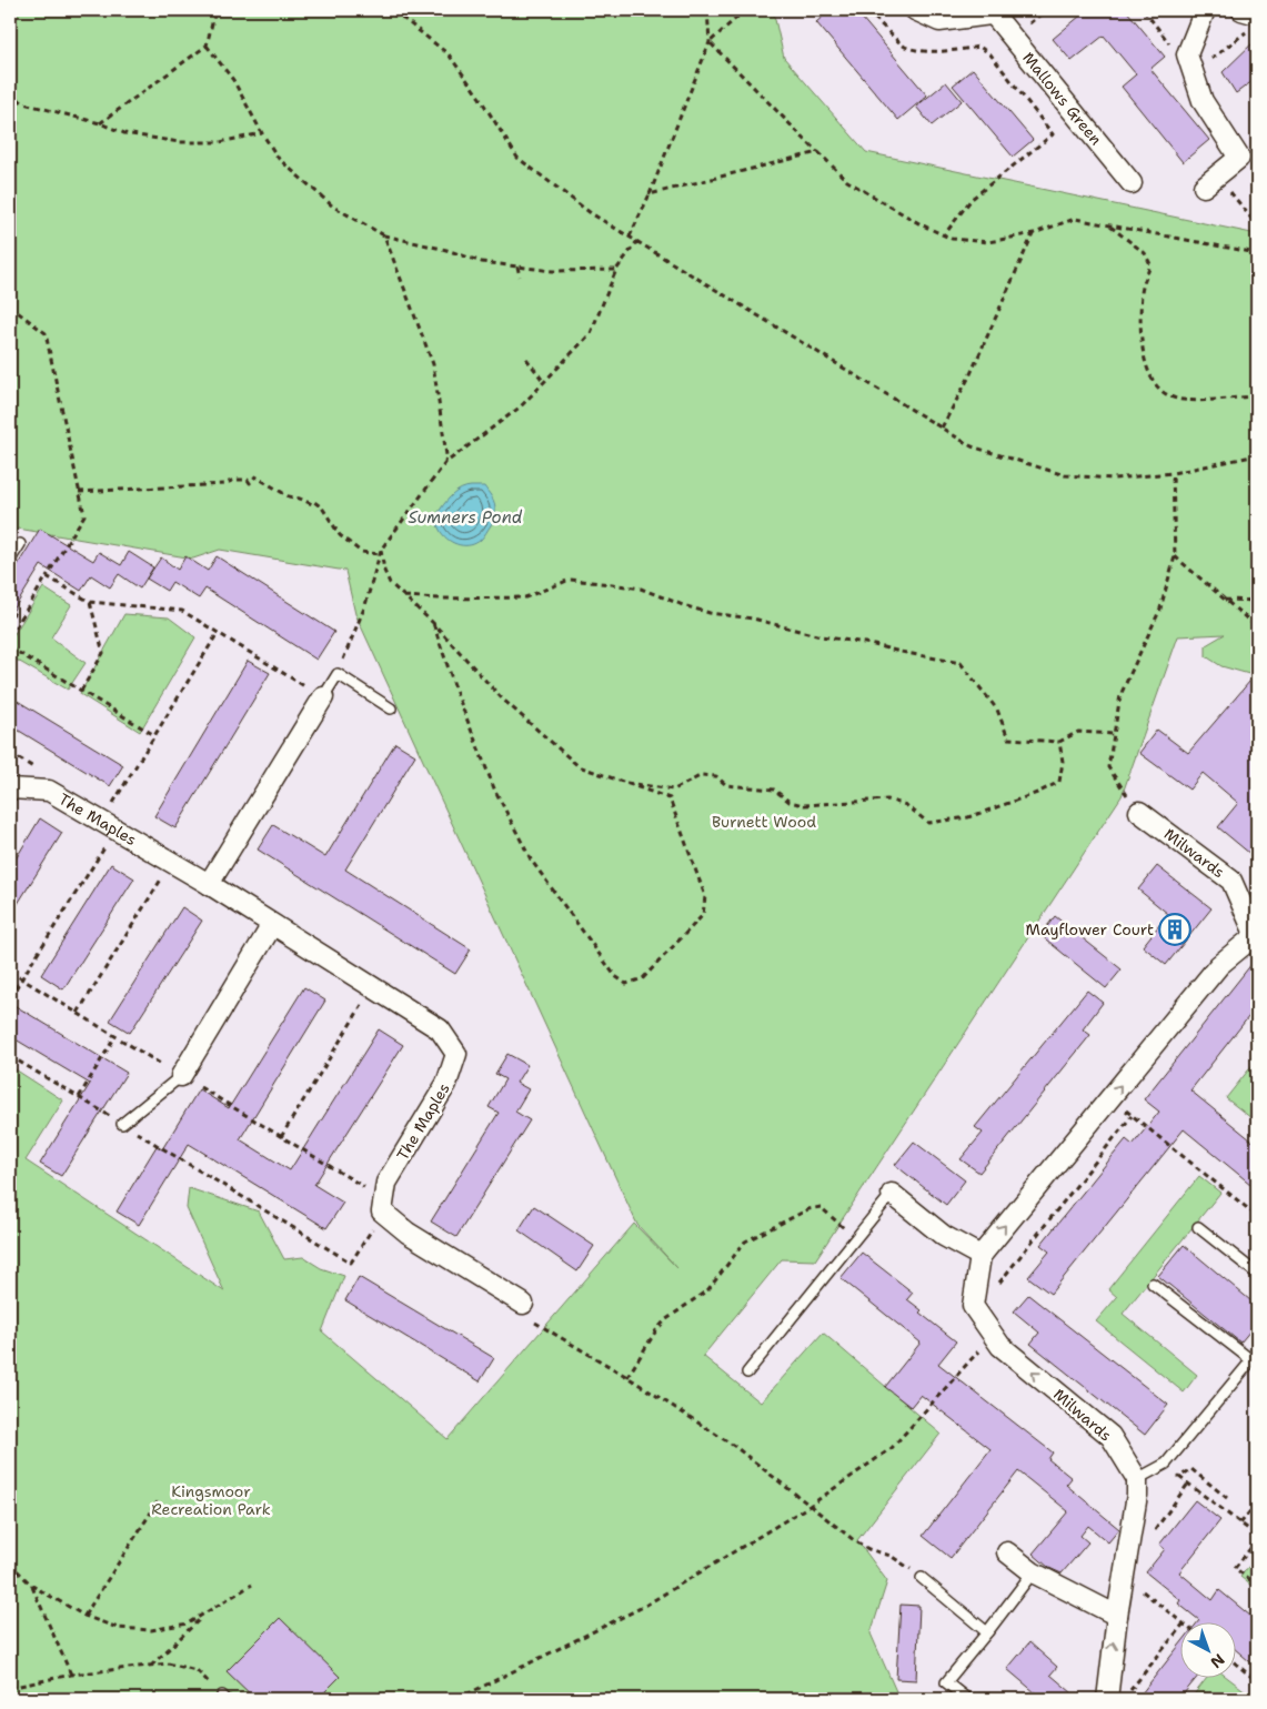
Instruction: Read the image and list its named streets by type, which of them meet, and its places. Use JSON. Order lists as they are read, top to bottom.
{
  "streets": {
    "street": ["Mallows Green", "The Maples", "Milwards"]
  },
  "water": ["Sumners Pond"],
  "parks": ["Burnett Wood", "Kingsmoor Recreation Park"],
  "places": {
    "building": ["Mayflower Court"]
  },
  "north": "bottom right"
}
